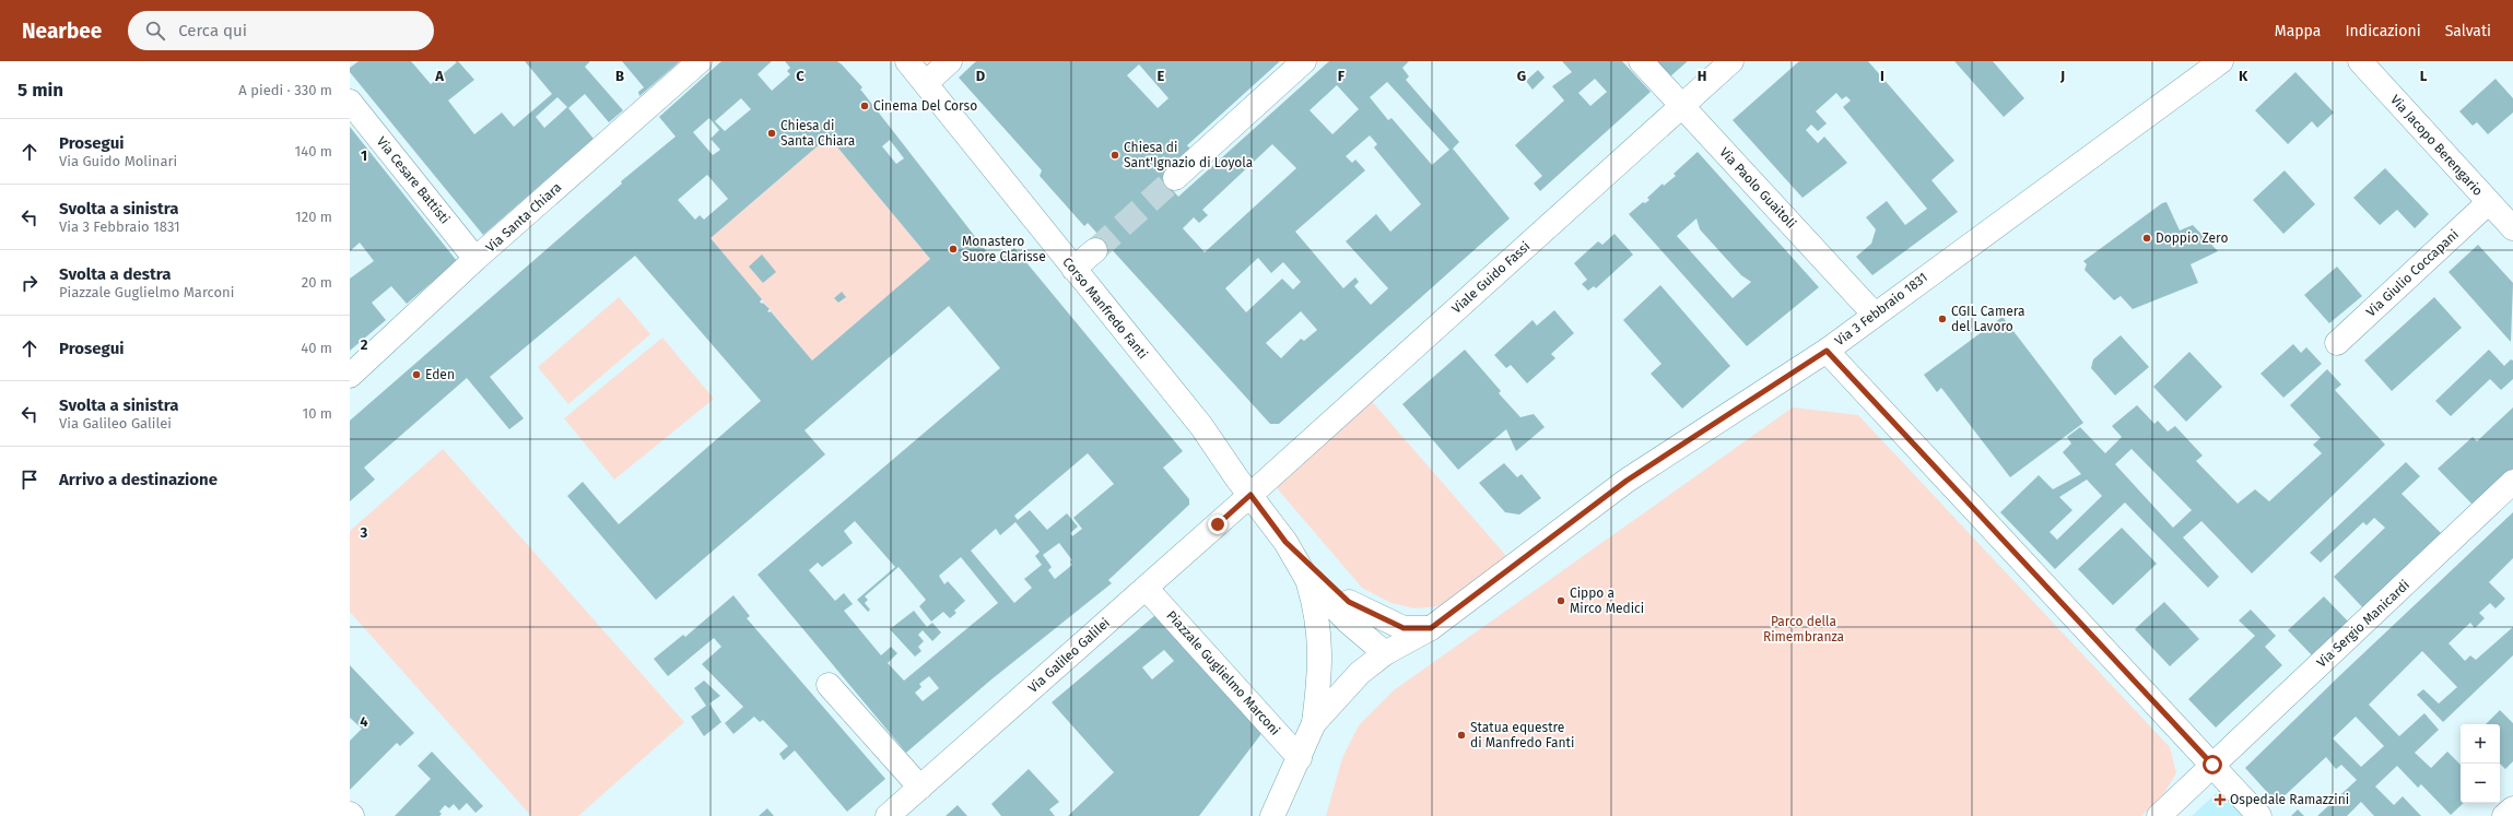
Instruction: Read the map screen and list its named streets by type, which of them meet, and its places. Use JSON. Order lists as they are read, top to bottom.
{
  "streets": {
    "street": [
      "Via Jacopo Berengario",
      "Via Cesare Battisti",
      "Via Paolo Guaitoli",
      "Via Santa Chiara",
      "Via Giulio Coccapani",
      "Viale Guido Fassi",
      "Corso Manfredo Fanti",
      "Via 3 Febbraio 1831",
      "Via Sergio Manicardi",
      "Via Galileo Galilei",
      "Piazzale Guglielmo Marconi"
    ]
  },
  "crossings": [
    ["Via Jacopo Berengario", "Via Giulio Coccapani"],
    ["Via Cesare Battisti", "Via Santa Chiara"],
    ["Via Paolo Guaitoli", "Viale Guido Fassi"],
    ["Via Paolo Guaitoli", "Via 3 Febbraio 1831"],
    ["Viale Guido Fassi", "Corso Manfredo Fanti"],
    ["Viale Guido Fassi", "Via Galileo Galilei"],
    ["Corso Manfredo Fanti", "Via Galileo Galilei"],
    ["Via Galileo Galilei", "Piazzale Guglielmo Marconi"]
  ],
  "parks": ["Parco della Rimembranza"],
  "places": {
    "other": [
      "Cinema Del Corso",
      "Chiesa di Santa Chiara",
      "Chiesa di Sant'Ignazio di Loyola",
      "Doppio Zero",
      "Monastero Suore Clarisse",
      "CGIL Camera del Lavoro",
      "Eden",
      "Cippo a Mirco Medici",
      "Statua equestre di Manfredo Fanti"
    ],
    "health": ["Ospedale Ramazzini"]
  },
  "page": {
    "header": "Nearbee",
    "search": "Cerca qui",
    "nav": ["Mappa", "Indicazioni", "Salvati"],
    "heading": ["5 min", "A piedi · 330 m"],
    "list": [
      ["Prosegui", "Via Guido Molinari", "140 m"],
      ["Svolta a sinistra", "Via 3 Febbraio 1831", "120 m"],
      ["Svolta a destra", "Piazzale Guglielmo Marconi", "20 m"],
      ["Prosegui", "40 m"],
      ["Svolta a sinistra", "Via Galileo Galilei", "10 m"],
      "Arrivo a destinazione"
    ],
    "map_buttons": ["+", "−"]
  },
  "grid": {
    "columns": [
      "A",
      "B",
      "C",
      "D",
      "E",
      "F",
      "G",
      "H",
      "I",
      "J",
      "K",
      "L"
    ],
    "rows": [
      "1",
      "2",
      "3",
      "4"
    ]
  }
}
